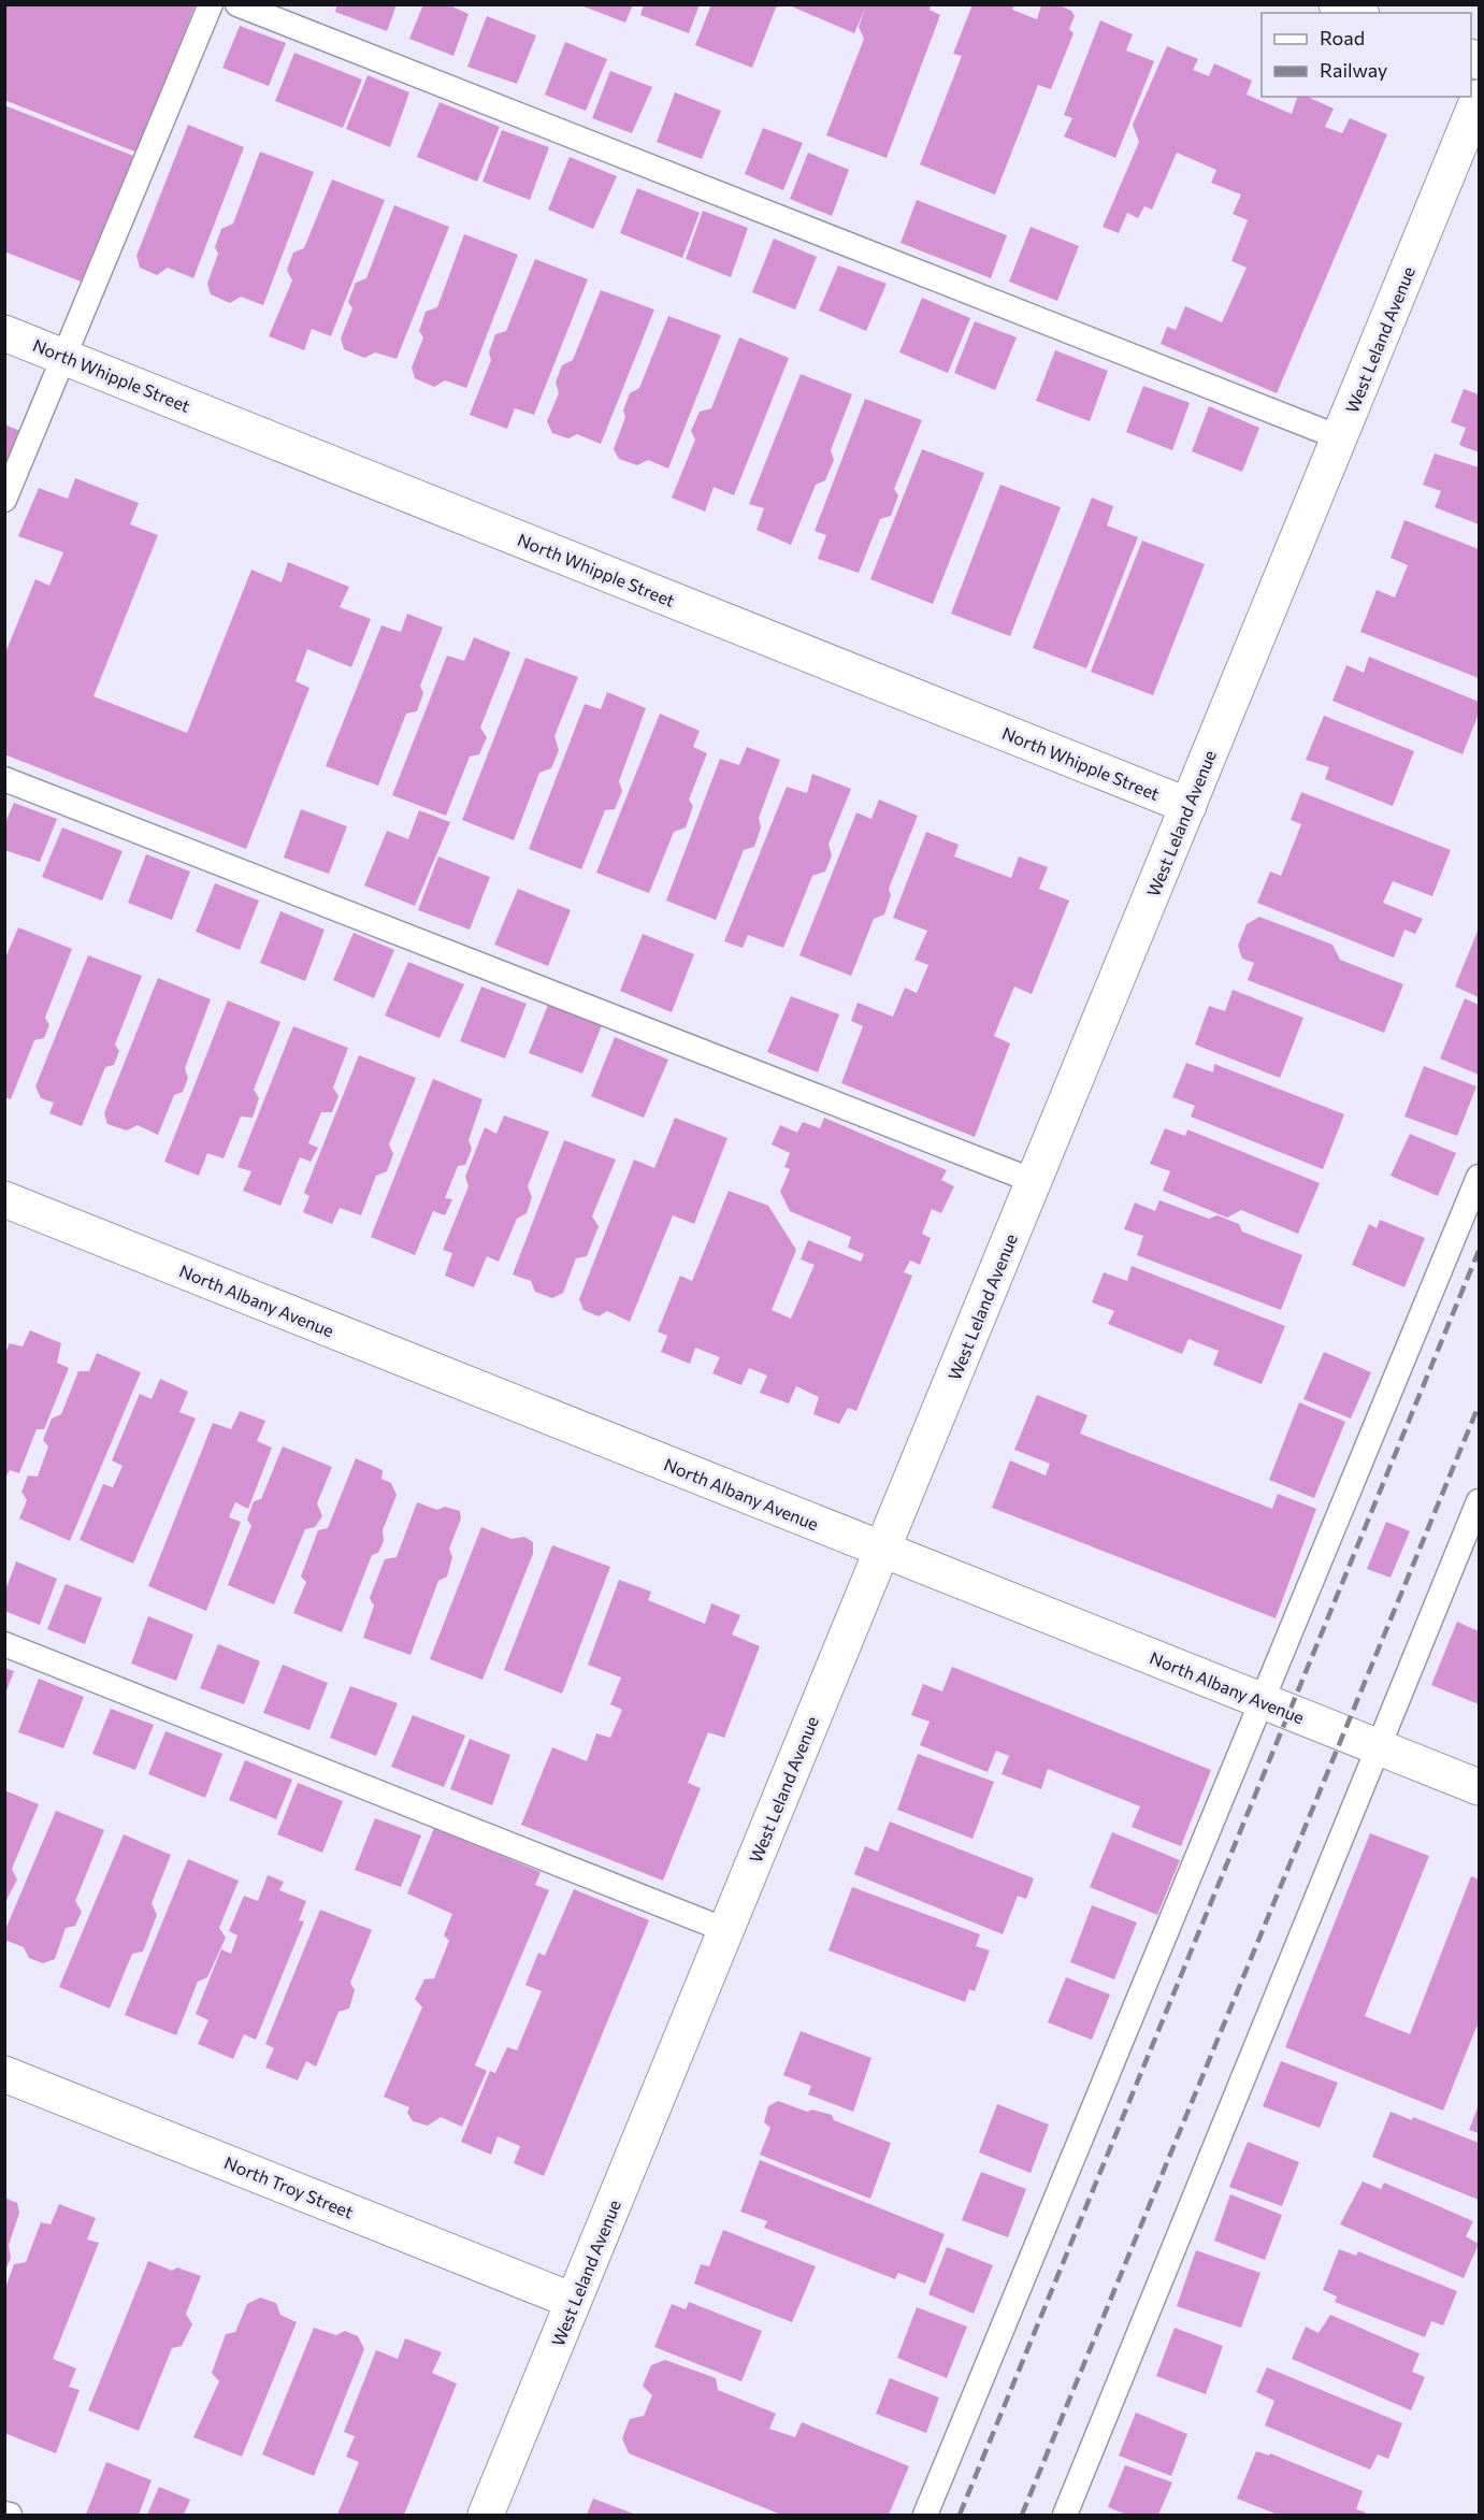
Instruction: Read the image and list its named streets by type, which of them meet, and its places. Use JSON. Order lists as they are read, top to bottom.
{
  "streets": {
    "street": [
      "West Leland Avenue",
      "North Whipple Street",
      "North Albany Avenue",
      "North Troy Street"
    ]
  },
  "crossings": [
    ["West Leland Avenue", "North Whipple Street"],
    ["West Leland Avenue", "North Albany Avenue"],
    ["West Leland Avenue", "North Troy Street"]
  ],
  "legend": ["Road", "Railway"]
}
